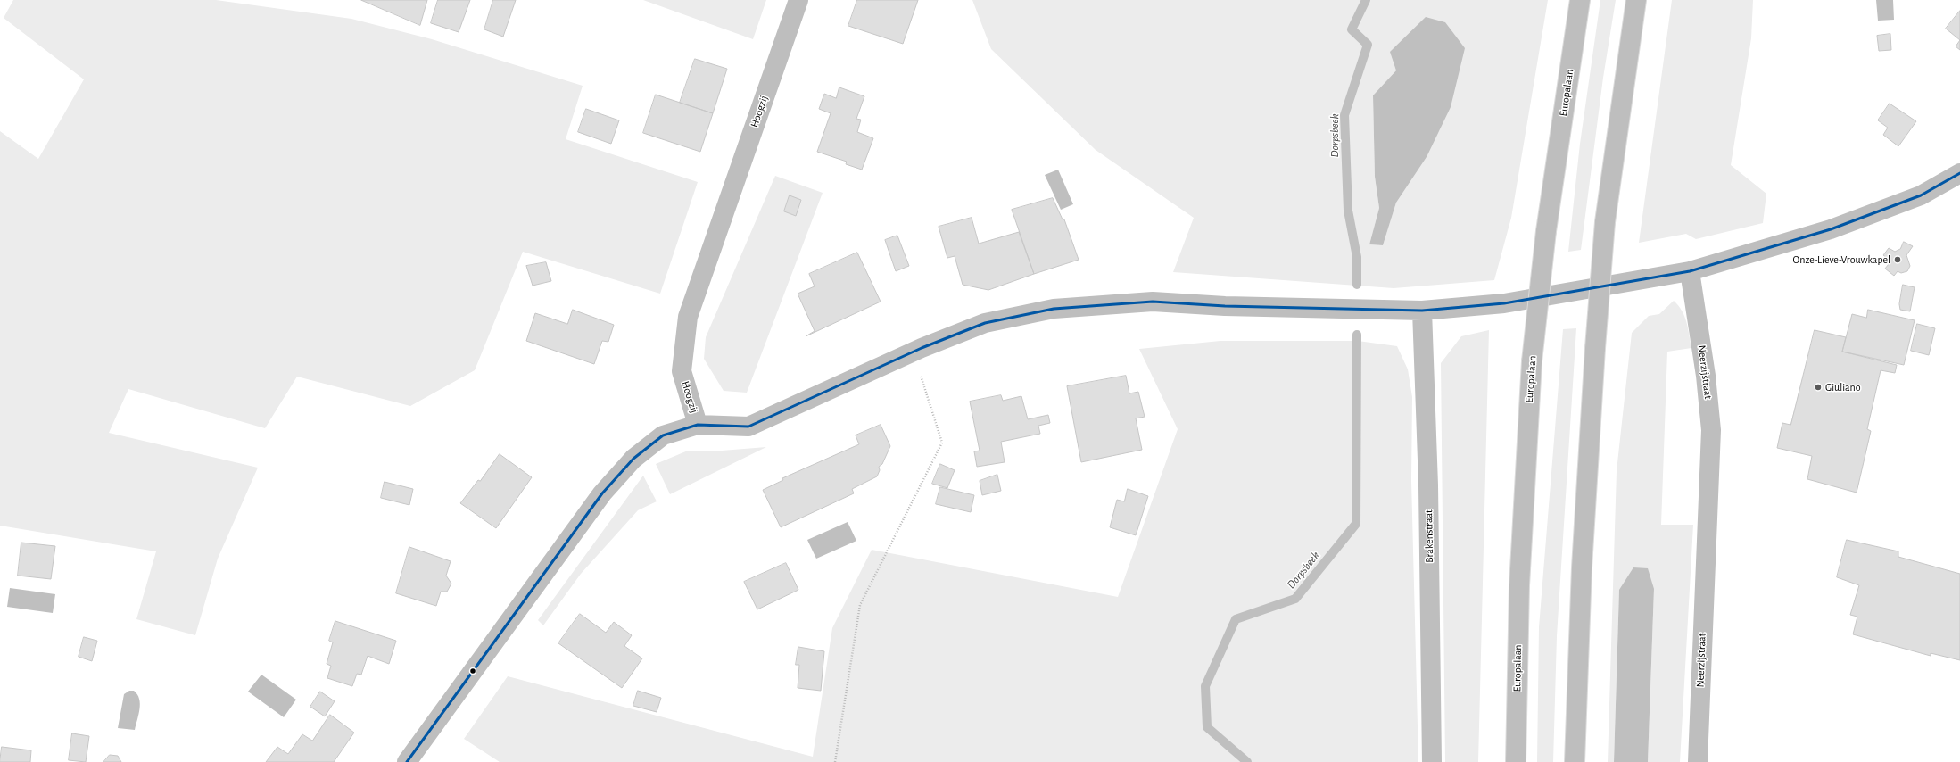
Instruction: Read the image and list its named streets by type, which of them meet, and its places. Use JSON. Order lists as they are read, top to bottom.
{
  "streets": {
    "main road": [
      "Europalaan",
      "Hoogzij",
      "Neerzijstraat",
      "Brakenstraat"
    ]
  },
  "water": ["Dorpsbeek"],
  "places": ["Onze-Lieve-Vrouwkapel", "Giuliano"]
}
